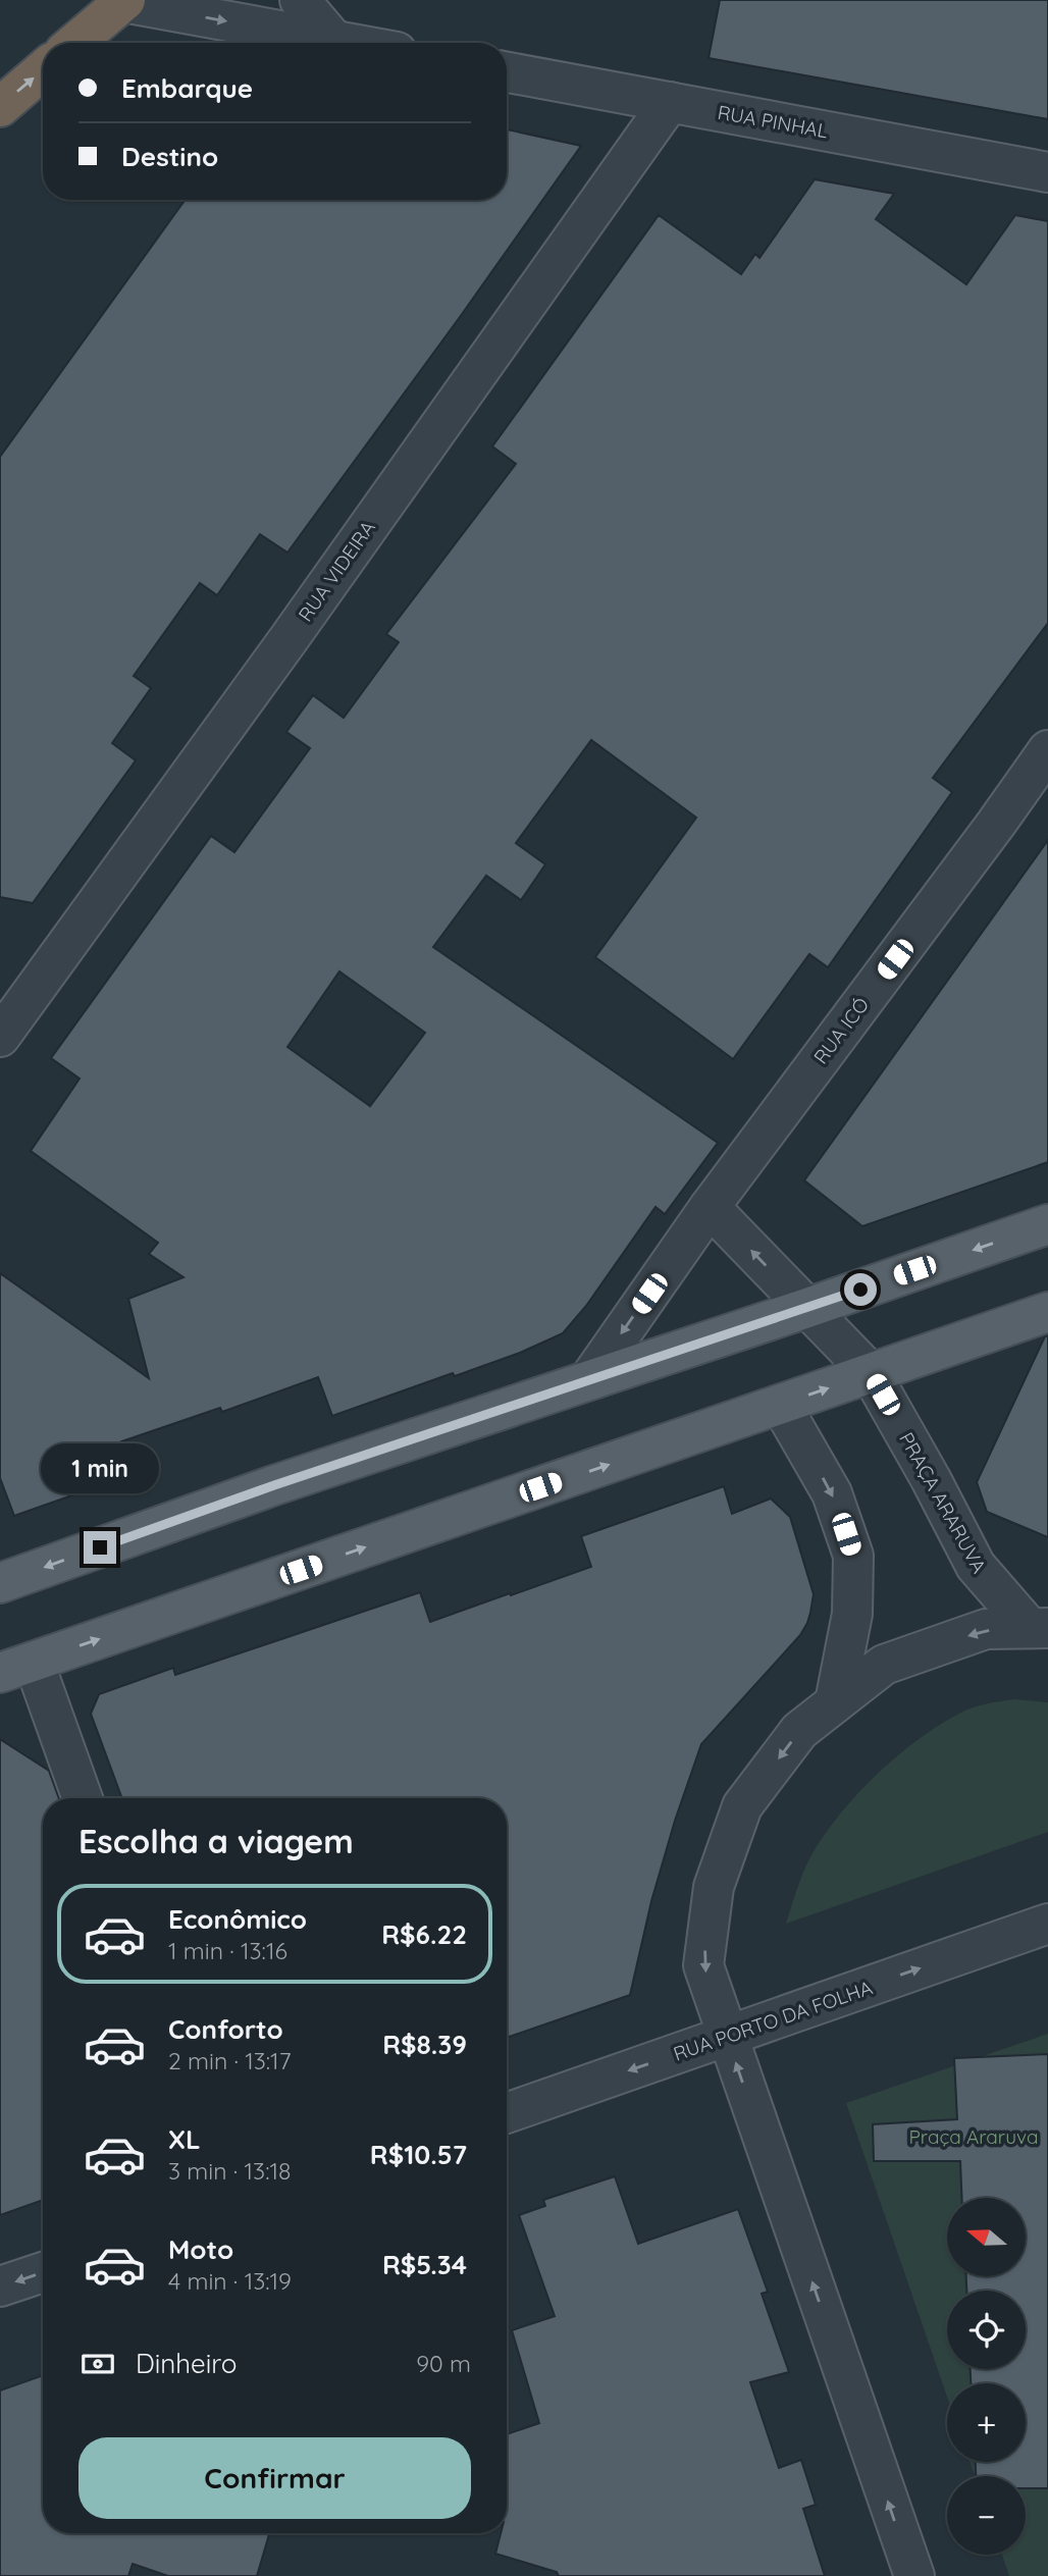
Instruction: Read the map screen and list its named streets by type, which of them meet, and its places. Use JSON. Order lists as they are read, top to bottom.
{
  "streets": {
    "street": [
      "RUA PINHAL",
      "RUA VIDEIRA",
      "RUA ICÓ",
      "PRAÇA ARARUVA",
      "RUA PORTO DA FOLHA"
    ]
  },
  "crossings": [
    ["RUA PINHAL", "RUA VIDEIRA"],
    ["PRAÇA ARARUVA", "RUA PORTO DA FOLHA"]
  ],
  "parks": ["Praça Araruva"],
  "north": "left",
  "page": {
    "banner": ["Embarque", "Destino"],
    "bubble": "1 min",
    "heading": "Escolha a viagem",
    "list": [
      {
        "name": "Econômico",
        "note": "1 min · 13:16",
        "value": "R$6.22"
      },
      {
        "name": "Conforto",
        "note": "2 min · 13:17",
        "value": "R$8.39"
      },
      {
        "name": "XL",
        "note": "3 min · 13:18",
        "value": "R$10.57"
      },
      {
        "name": "Moto",
        "note": "4 min · 13:19",
        "value": "R$5.34"
      }
    ],
    "map_buttons": ["+", "−"],
    "pay": ["Dinheiro", "90 m"],
    "buttons": "Confirmar"
  }
}
